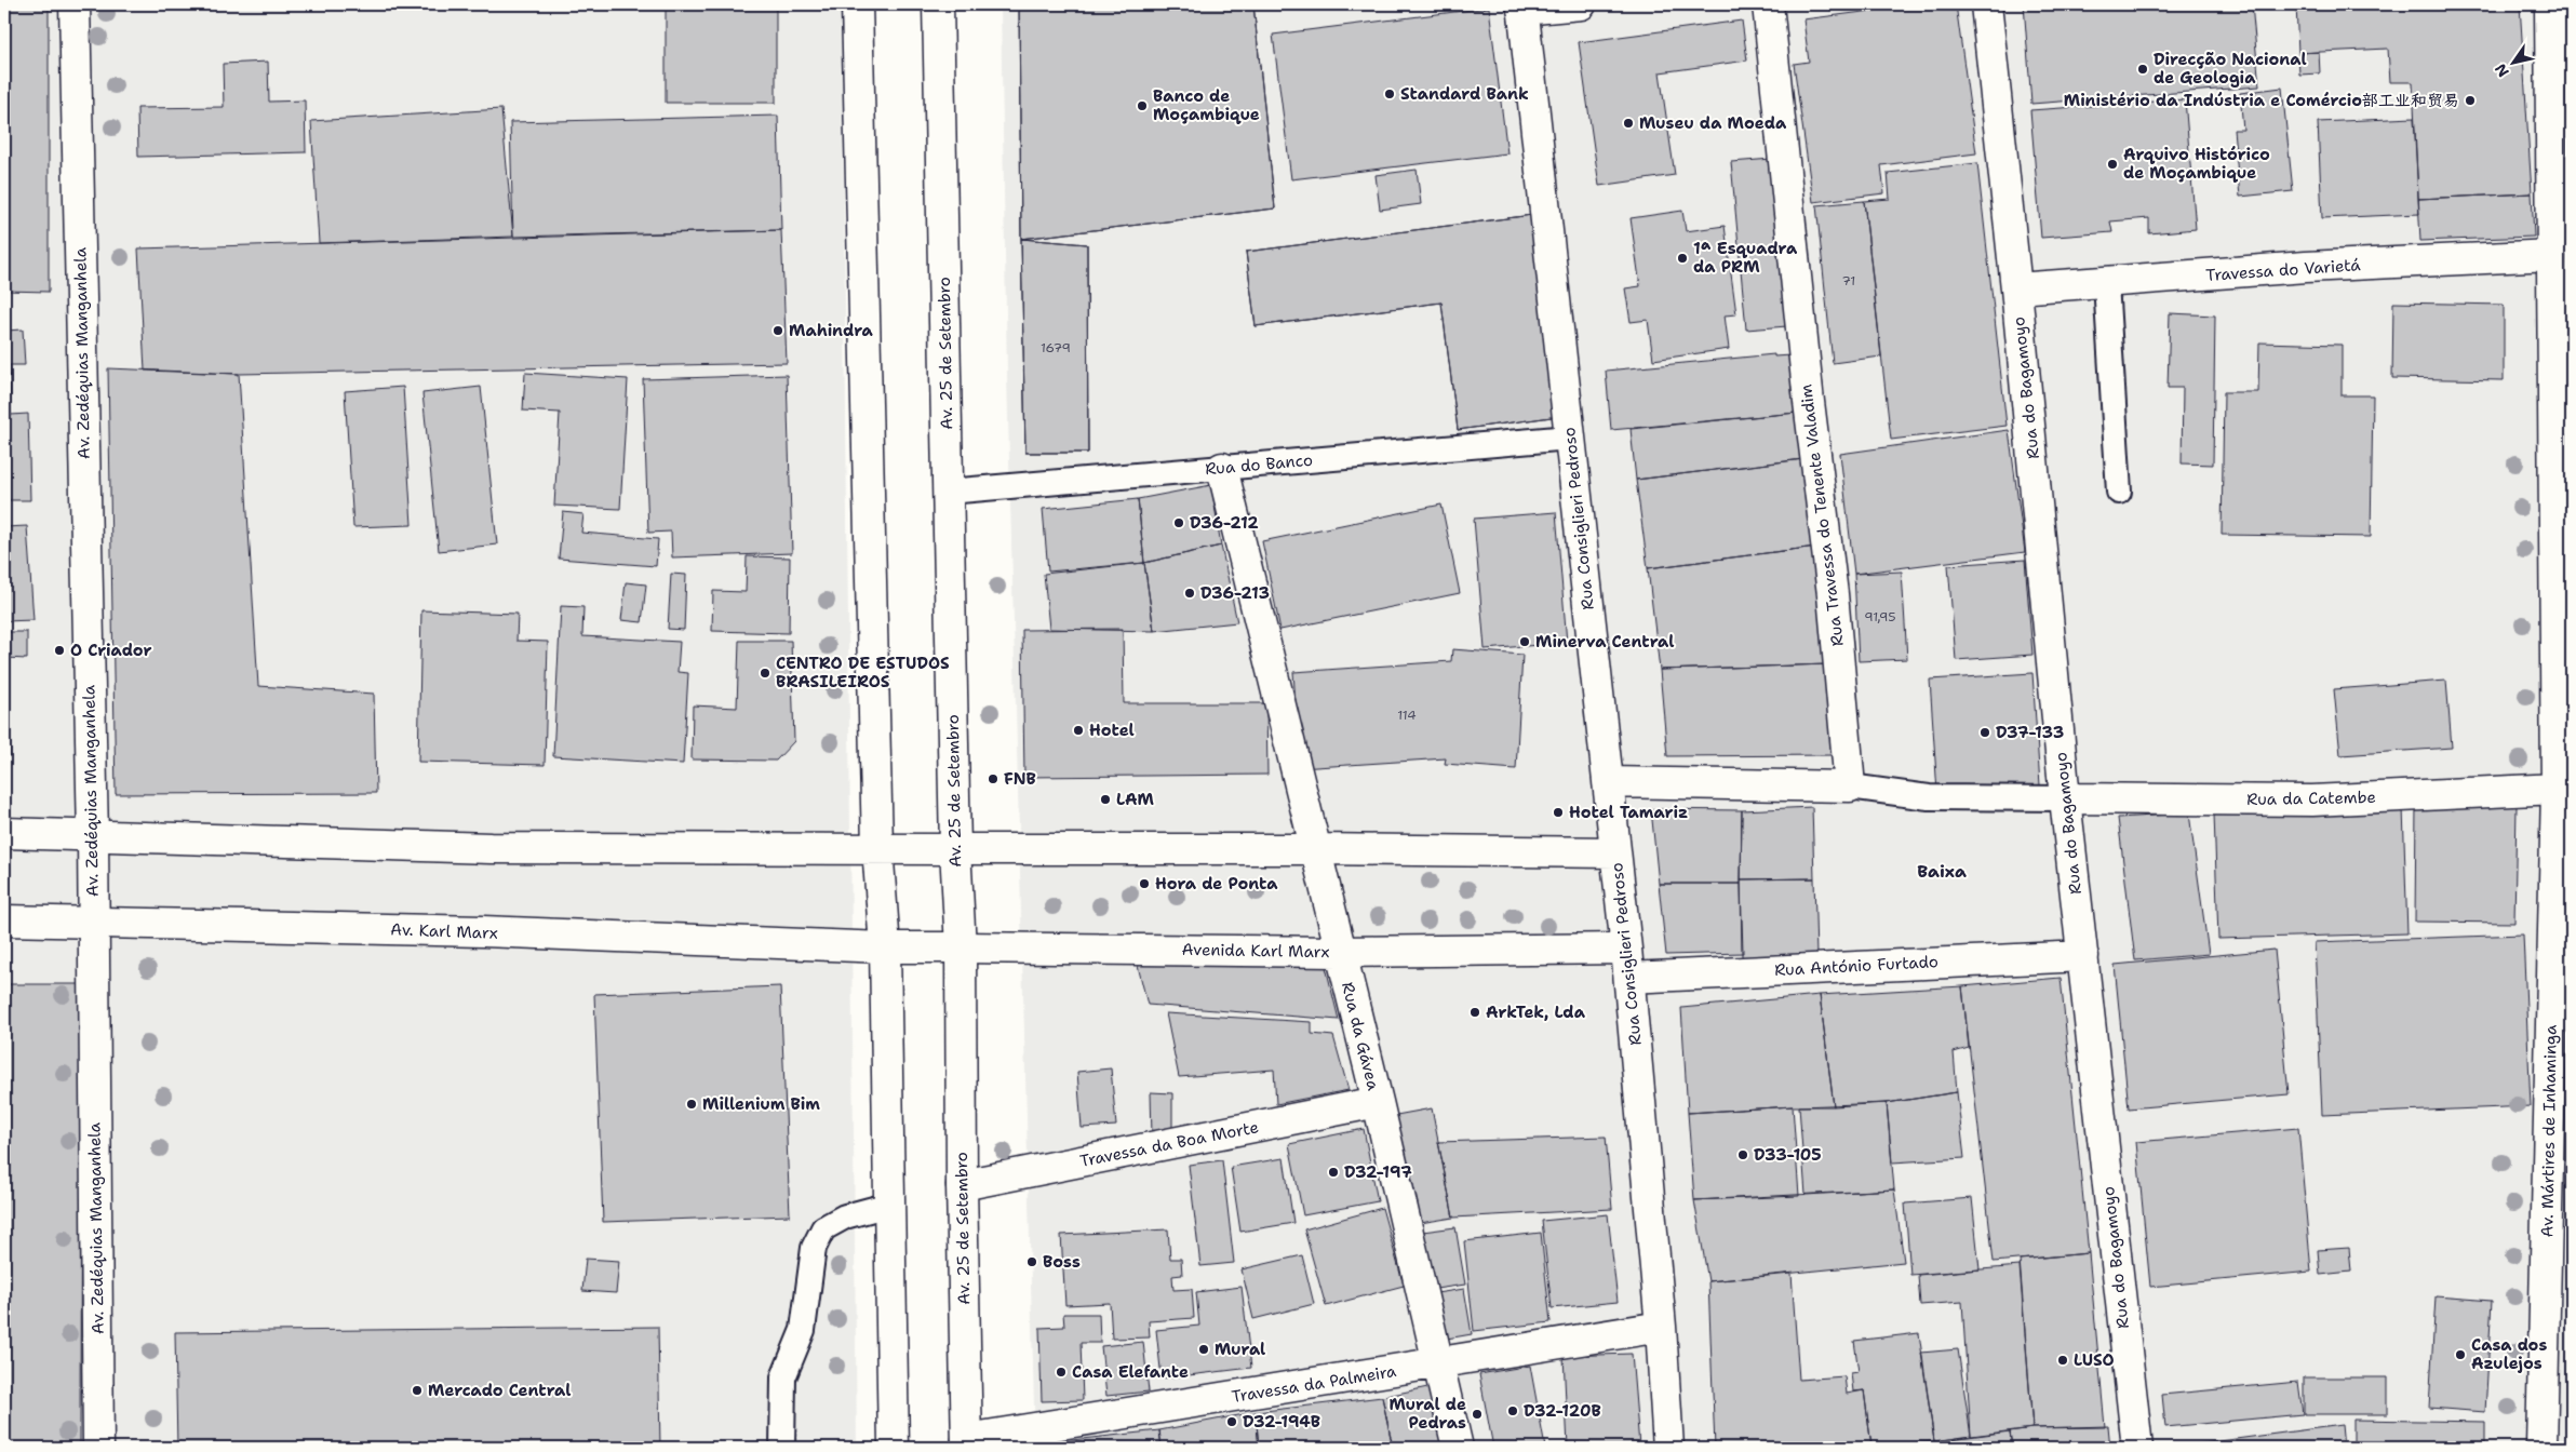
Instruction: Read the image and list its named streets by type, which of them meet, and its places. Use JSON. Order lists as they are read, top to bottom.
{
  "streets": {
    "street": [
      "Travessa do Varietá",
      "Av. Zedéquias Manganhela",
      "Av. 25 de Setembro",
      "Rua do Bagamoyo",
      "Rua Travessa do Tenente Valadim",
      "Rua Consiglieri Pedroso",
      "Rua da Catembe",
      "Av. Karl Marx",
      "Avenida Karl Marx",
      "Rua António Furtado",
      "Rua da Gávea",
      "Av. Mártires de Inhaminga",
      "Travessa da Boa Morte",
      "Travessa da Palmeira"
    ],
    "lane": ["Rua do Banco"]
  },
  "crossings": [
    ["Travessa do Varietá", "Rua do Bagamoyo"],
    ["Travessa do Varietá", "Av. Mártires de Inhaminga"],
    ["Av. Zedéquias Manganhela", "Av. Karl Marx"],
    ["Av. 25 de Setembro", "Rua do Banco"],
    ["Av. 25 de Setembro", "Avenida Karl Marx"],
    ["Av. 25 de Setembro", "Travessa da Boa Morte"],
    ["Av. 25 de Setembro", "Travessa da Palmeira"],
    ["Rua do Bagamoyo", "Rua da Catembe"],
    ["Rua do Bagamoyo", "Rua António Furtado"],
    ["Rua do Banco", "Rua Consiglieri Pedroso"],
    ["Rua do Banco", "Rua da Gávea"],
    ["Rua Consiglieri Pedroso", "Avenida Karl Marx"],
    ["Rua Consiglieri Pedroso", "Rua António Furtado"],
    ["Rua Consiglieri Pedroso", "Travessa da Palmeira"],
    ["Rua da Catembe", "Av. Mártires de Inhaminga"],
    ["Av. Karl Marx", "Avenida Karl Marx"],
    ["Avenida Karl Marx", "Rua António Furtado"],
    ["Avenida Karl Marx", "Rua da Gávea"],
    ["Rua da Gávea", "Travessa da Boa Morte"],
    ["Rua da Gávea", "Travessa da Palmeira"]
  ],
  "districts": ["Baixa"],
  "places": [
    "Direcção Nacional de Geologia",
    "Standard Bank",
    "Ministério da Indústria e Comércio部工业和贸易",
    "Banco de Moçambique",
    "Museu da Moeda",
    "Arquivo Histórico de Moçambique",
    "1ª Esquadra da PRM",
    "Mahindra",
    "D36-212",
    "D36-213",
    "Minerva Central",
    "O Criador",
    "CENTRO DE ESTUDOS BRASILEIROS",
    "Hotel",
    "D37-133",
    "FNB",
    "LAM",
    "Hotel Tamariz",
    "Hora de Ponta",
    "ArkTek, Lda",
    "Millenium Bim",
    "D33-105",
    "D32-197",
    "Boss",
    "Mural",
    "Casa dos Azulejos",
    "LUSO",
    "Casa Elefante",
    "Mercado Central",
    "D32-120B",
    "Mural de Pedras",
    "D32-194B"
  ],
  "house_numbers": [
    "71",
    "1679",
    "91,95",
    "114"
  ],
  "north": "bottom left"
}
